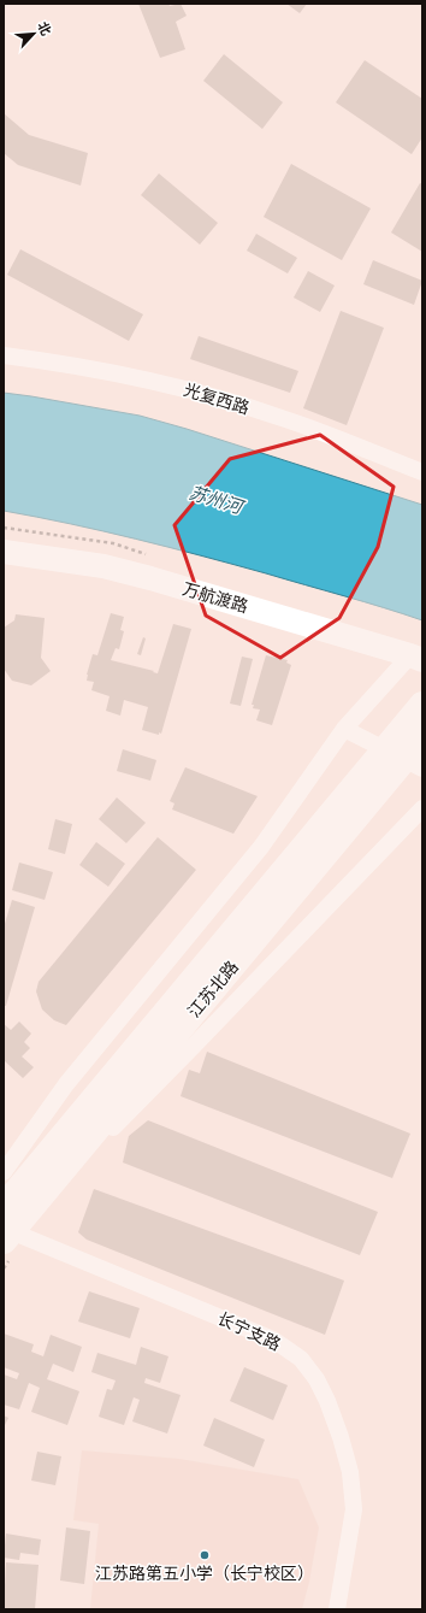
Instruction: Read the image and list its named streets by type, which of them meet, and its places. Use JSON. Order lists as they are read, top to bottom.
{
  "streets": {
    "main road": ["江苏北路"],
    "street": ["光复西路", "万航渡路", "长宁支路"]
  },
  "crossings": [
    ["江苏北路", "长宁支路"]
  ],
  "water": ["苏州河"],
  "places": ["江苏路第五小学（长宁校区）"],
  "north": "top right"
}
